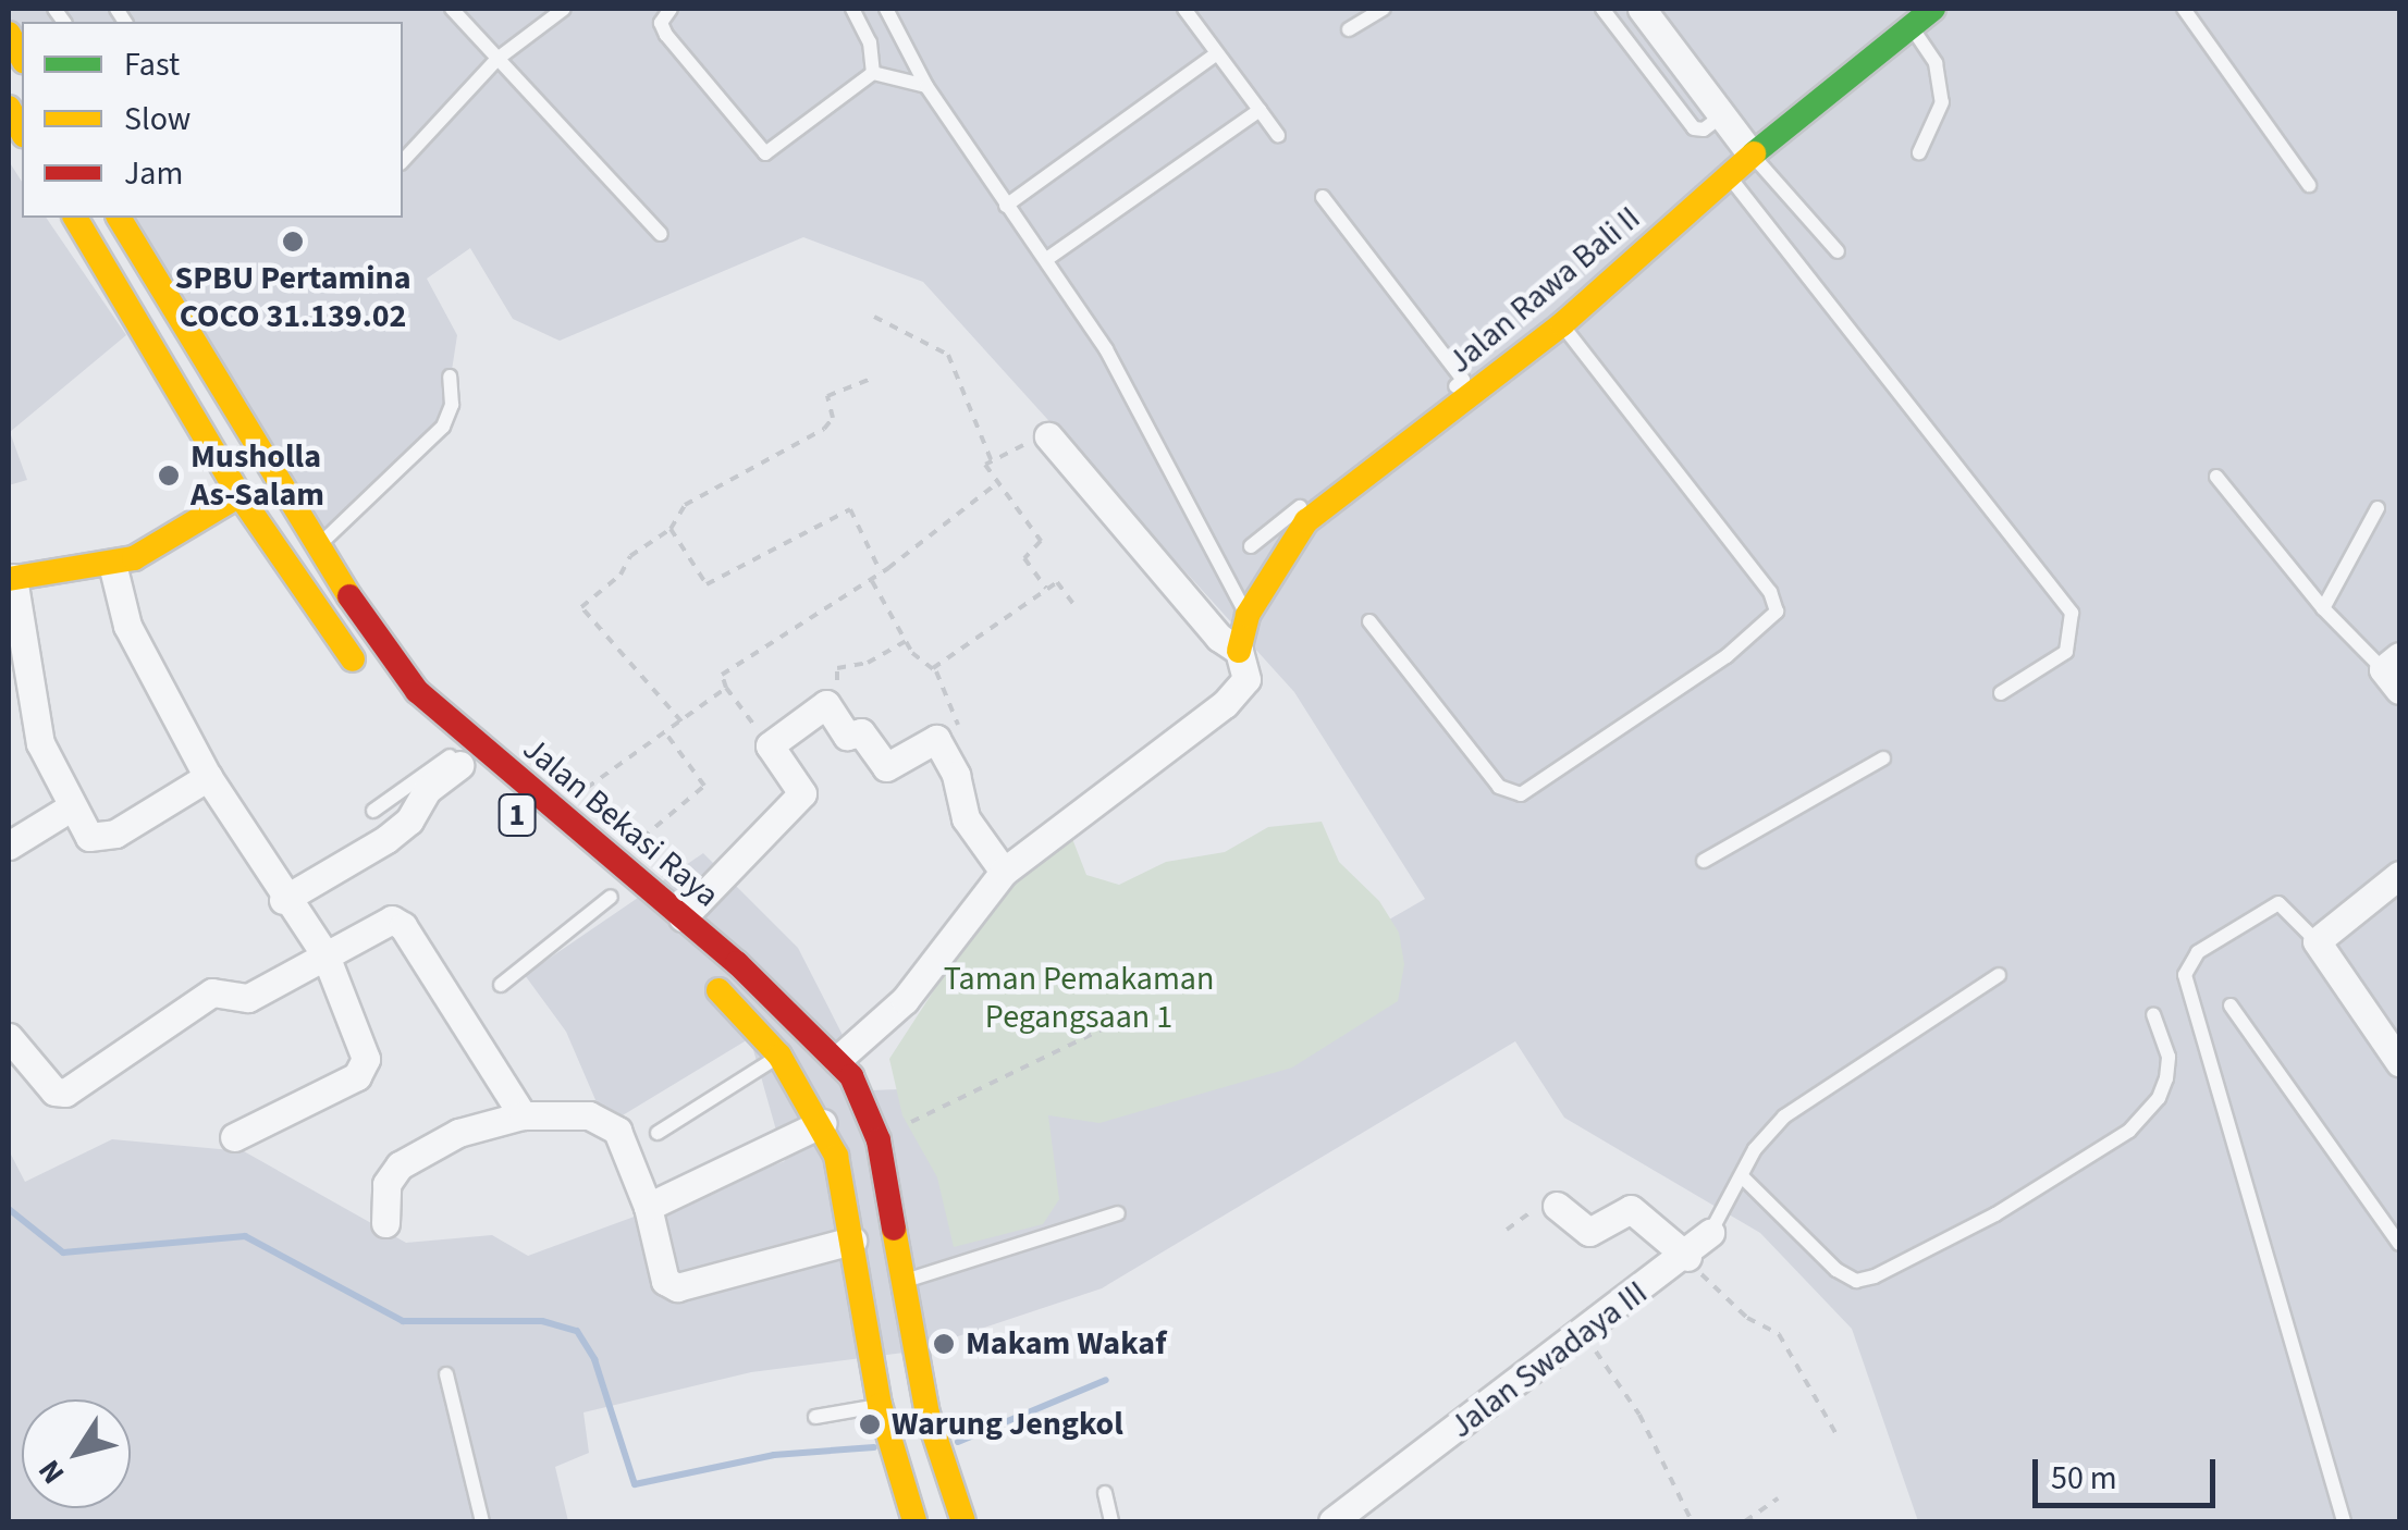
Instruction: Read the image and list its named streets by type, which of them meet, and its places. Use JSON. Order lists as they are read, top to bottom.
{
  "streets": {
    "main road": ["Jalan Rawa Bali II", "1", "Jalan Bekasi Raya"],
    "street": ["Jalan Swadaya III"]
  },
  "parks": ["Taman Pemakaman Pegangsaan 1"],
  "places": [
    "SPBU Pertamina COCO 31.139.02",
    "Musholla As-Salam",
    "Makam Wakaf",
    "Warung Jengkol"
  ],
  "legend": ["Fast", "Slow", "Jam"],
  "scale_bar": "50 m",
  "north": "bottom left"
}
